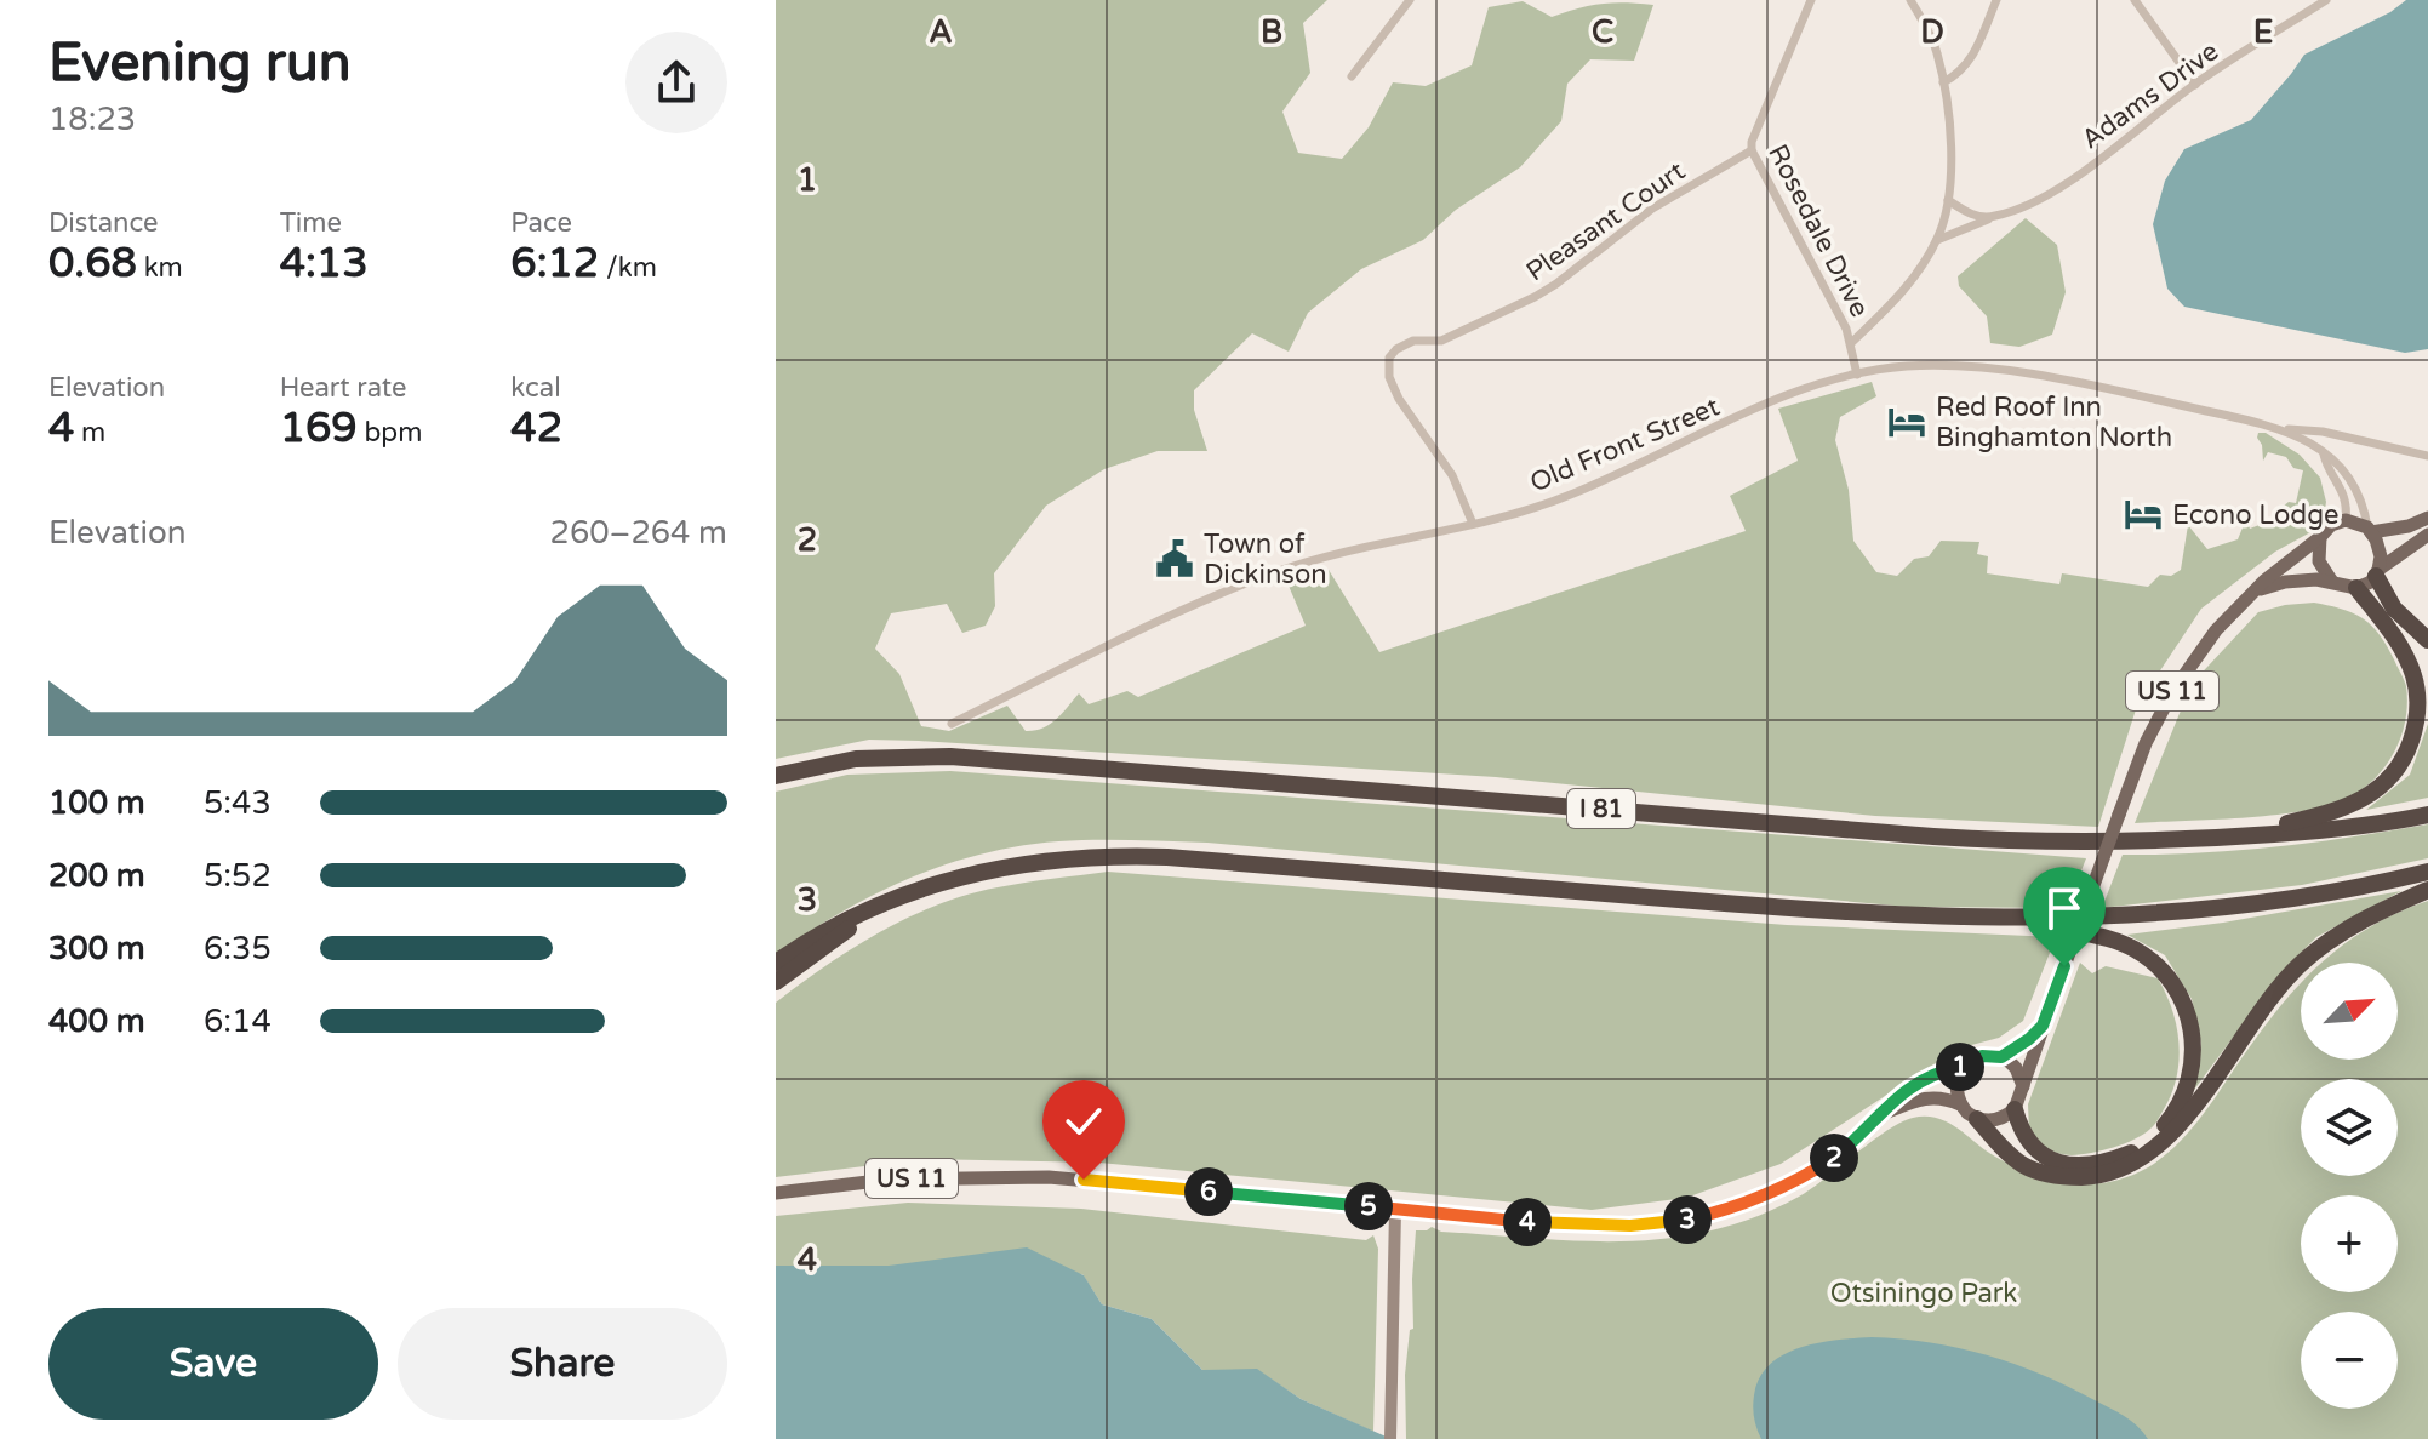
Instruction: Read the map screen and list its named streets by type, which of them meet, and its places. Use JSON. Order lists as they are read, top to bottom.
{
  "streets": {
    "highway": ["I 81"],
    "main road": ["US 11"],
    "street": [
      "Adams Drive",
      "Pleasant Court",
      "Rosedale Drive",
      "Old Front Street"
    ]
  },
  "crossings": [
    ["Pleasant Court", "Rosedale Drive"],
    ["Pleasant Court", "Old Front Street"],
    ["Rosedale Drive", "Old Front Street"],
    ["Old Front Street", "US 11"]
  ],
  "parks": ["Otsiningo Park"],
  "places": {
    "hotel": ["Red Roof Inn Binghamton North", "Econo Lodge"],
    "public building": ["Town of Dickinson"]
  },
  "north": "top right",
  "page": {
    "heading": ["Evening run", "18:23"],
    "stats": [
      ["Distance", "0.68 km"],
      ["Time", "4:13"],
      ["Pace", "6:12 /km"],
      ["Elevation", "4 m"],
      ["Heart rate", "169 bpm"],
      ["kcal", "42"]
    ],
    "chart": ["Elevation", "260–264 m"],
    "list": [
      {
        "name": "100 m",
        "note": "5:43"
      },
      {
        "name": "200 m",
        "note": "5:52"
      },
      {
        "name": "300 m",
        "note": "6:35"
      },
      {
        "name": "400 m",
        "note": "6:14"
      }
    ],
    "map_buttons": ["+", "−"],
    "pins": [
      "1",
      "2",
      "6",
      "5",
      "3",
      "4"
    ],
    "buttons": ["Save", "Share"]
  },
  "grid": {
    "columns": [
      "A",
      "B",
      "C",
      "D",
      "E"
    ],
    "rows": [
      "1",
      "2",
      "3",
      "4"
    ]
  }
}
